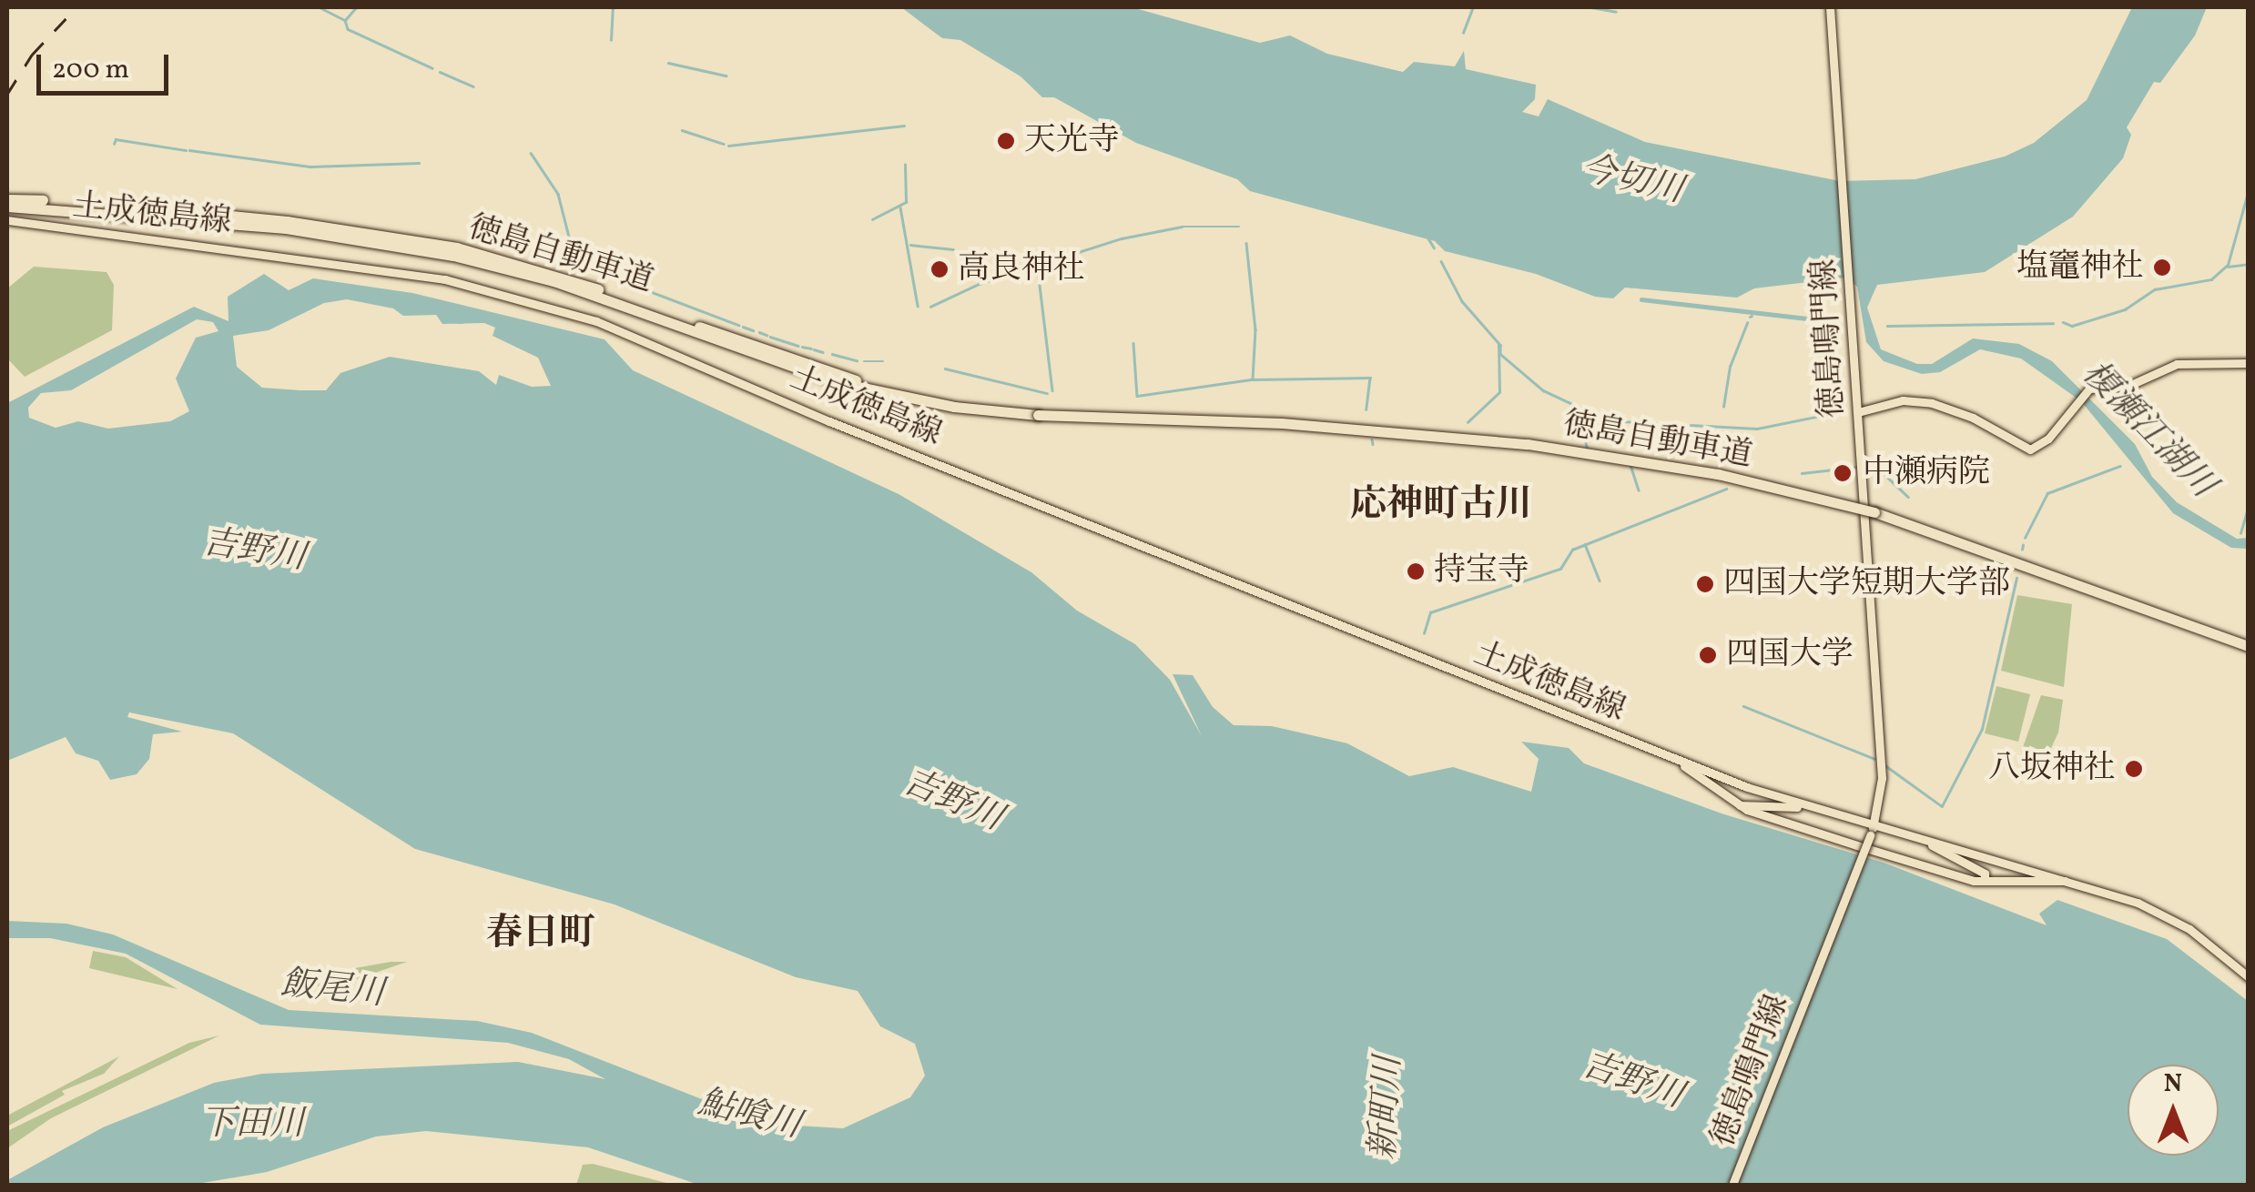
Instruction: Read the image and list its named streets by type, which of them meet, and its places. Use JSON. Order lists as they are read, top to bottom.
{
  "streets": {
    "highway": ["徳島自動車道"],
    "main road": ["土成徳島線", "徳島鳴門線"]
  },
  "crossings": [
    ["土成徳島線", "徳島鳴門線"]
  ],
  "districts": ["応神町古川", "春日町"],
  "water": [
    "今切川",
    "榎瀬江湖川",
    "吉野川",
    "飯尾川",
    "新町川",
    "鮎喰川",
    "下田川"
  ],
  "places": [
    "天光寺",
    "塩竈神社",
    "高良神社",
    "中瀬病院",
    "持宝寺",
    "四国大学短期大学部",
    "四国大学",
    "八坂神社"
  ],
  "scale_bar": "200 m",
  "north": "top"
}
